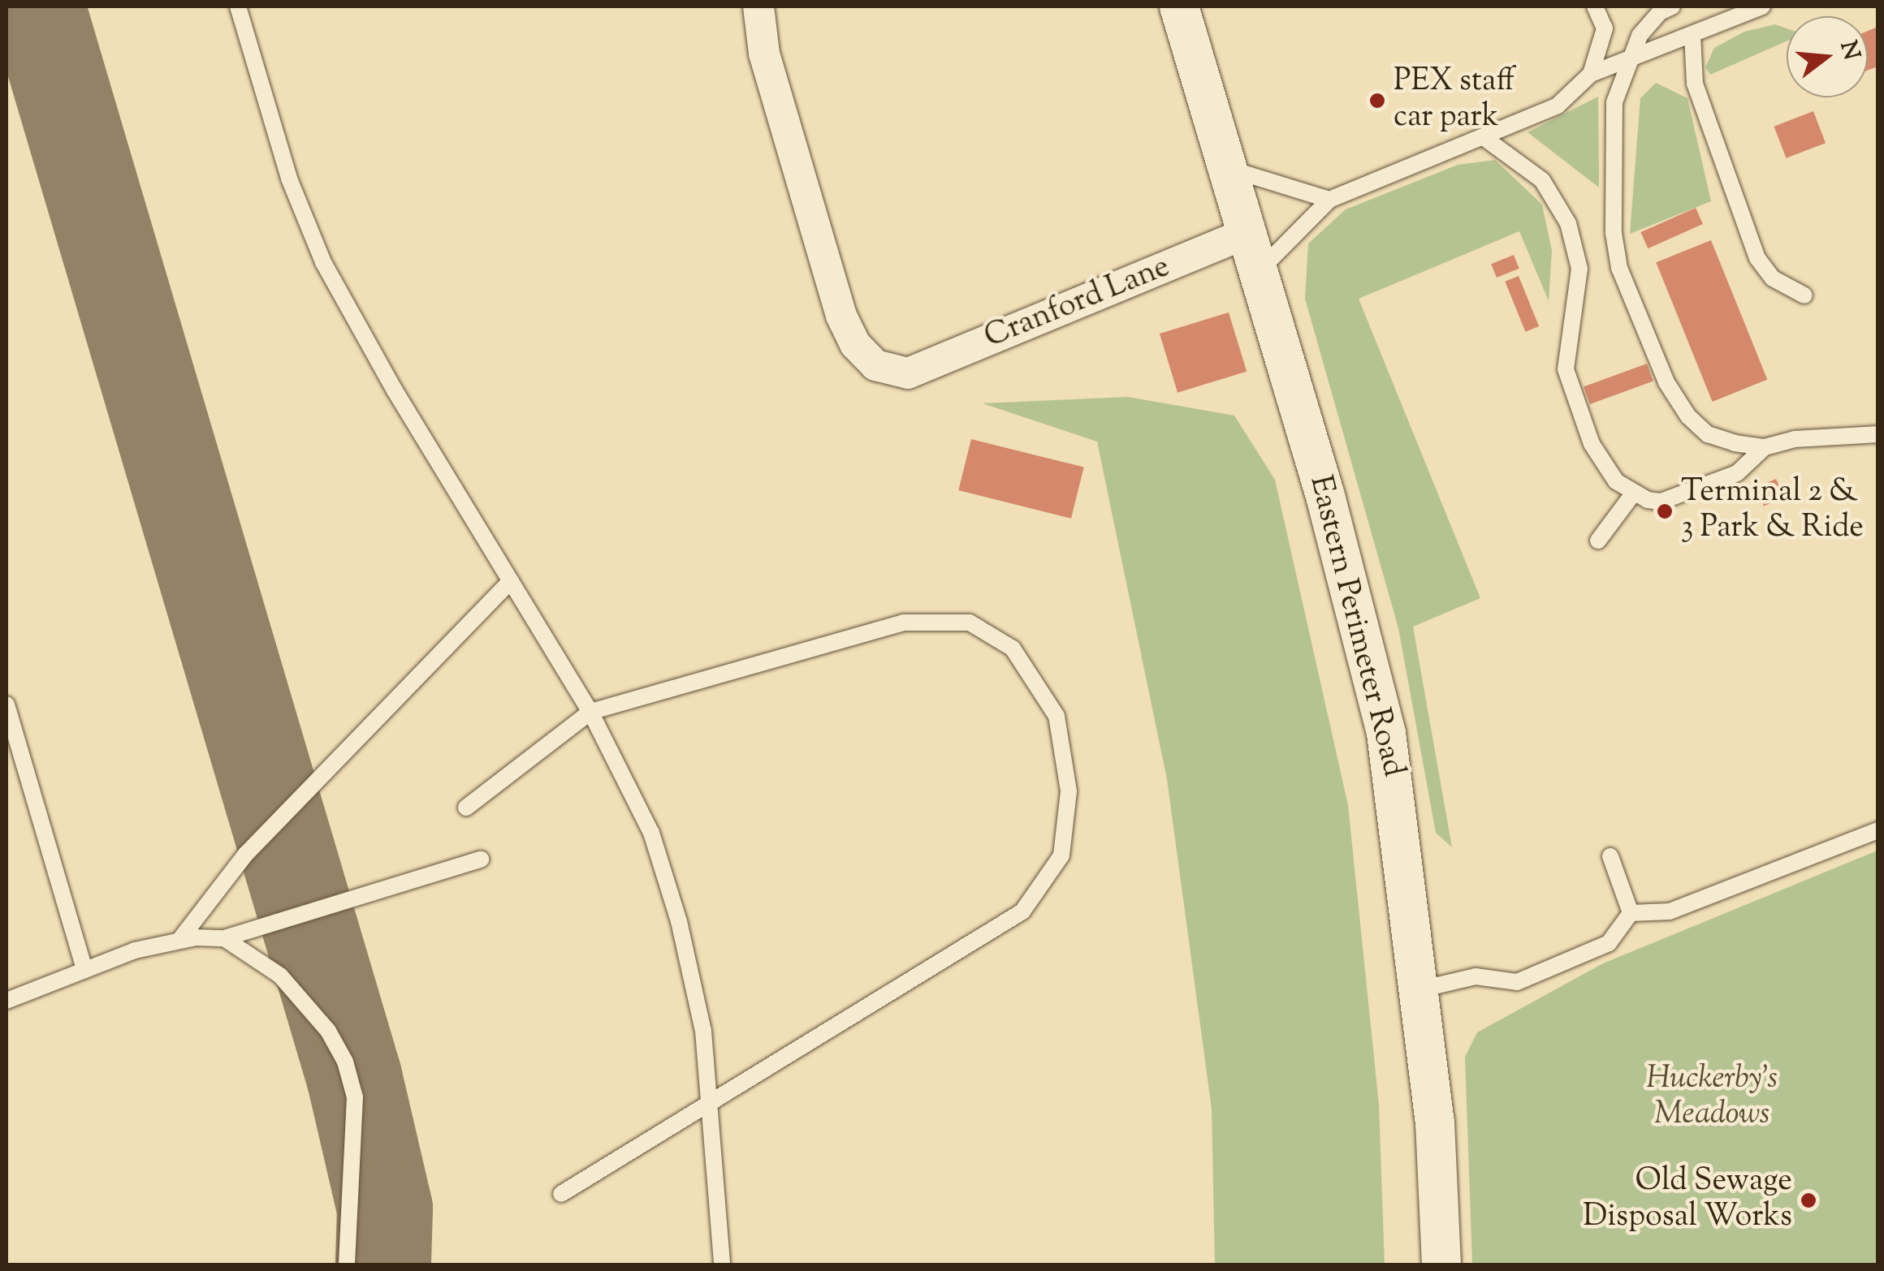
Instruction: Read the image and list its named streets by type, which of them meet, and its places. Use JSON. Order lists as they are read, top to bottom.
{
  "streets": {
    "street": ["Cranford Lane", "Eastern Perimeter Road"]
  },
  "crossings": [
    ["Cranford Lane", "Eastern Perimeter Road"]
  ],
  "parks": ["Huckerby's Meadows"],
  "places": ["PEX staff car park", "Terminal 2 & 3 Park & Ride", "Old Sewage Disposal Works"],
  "north": "right"
}
